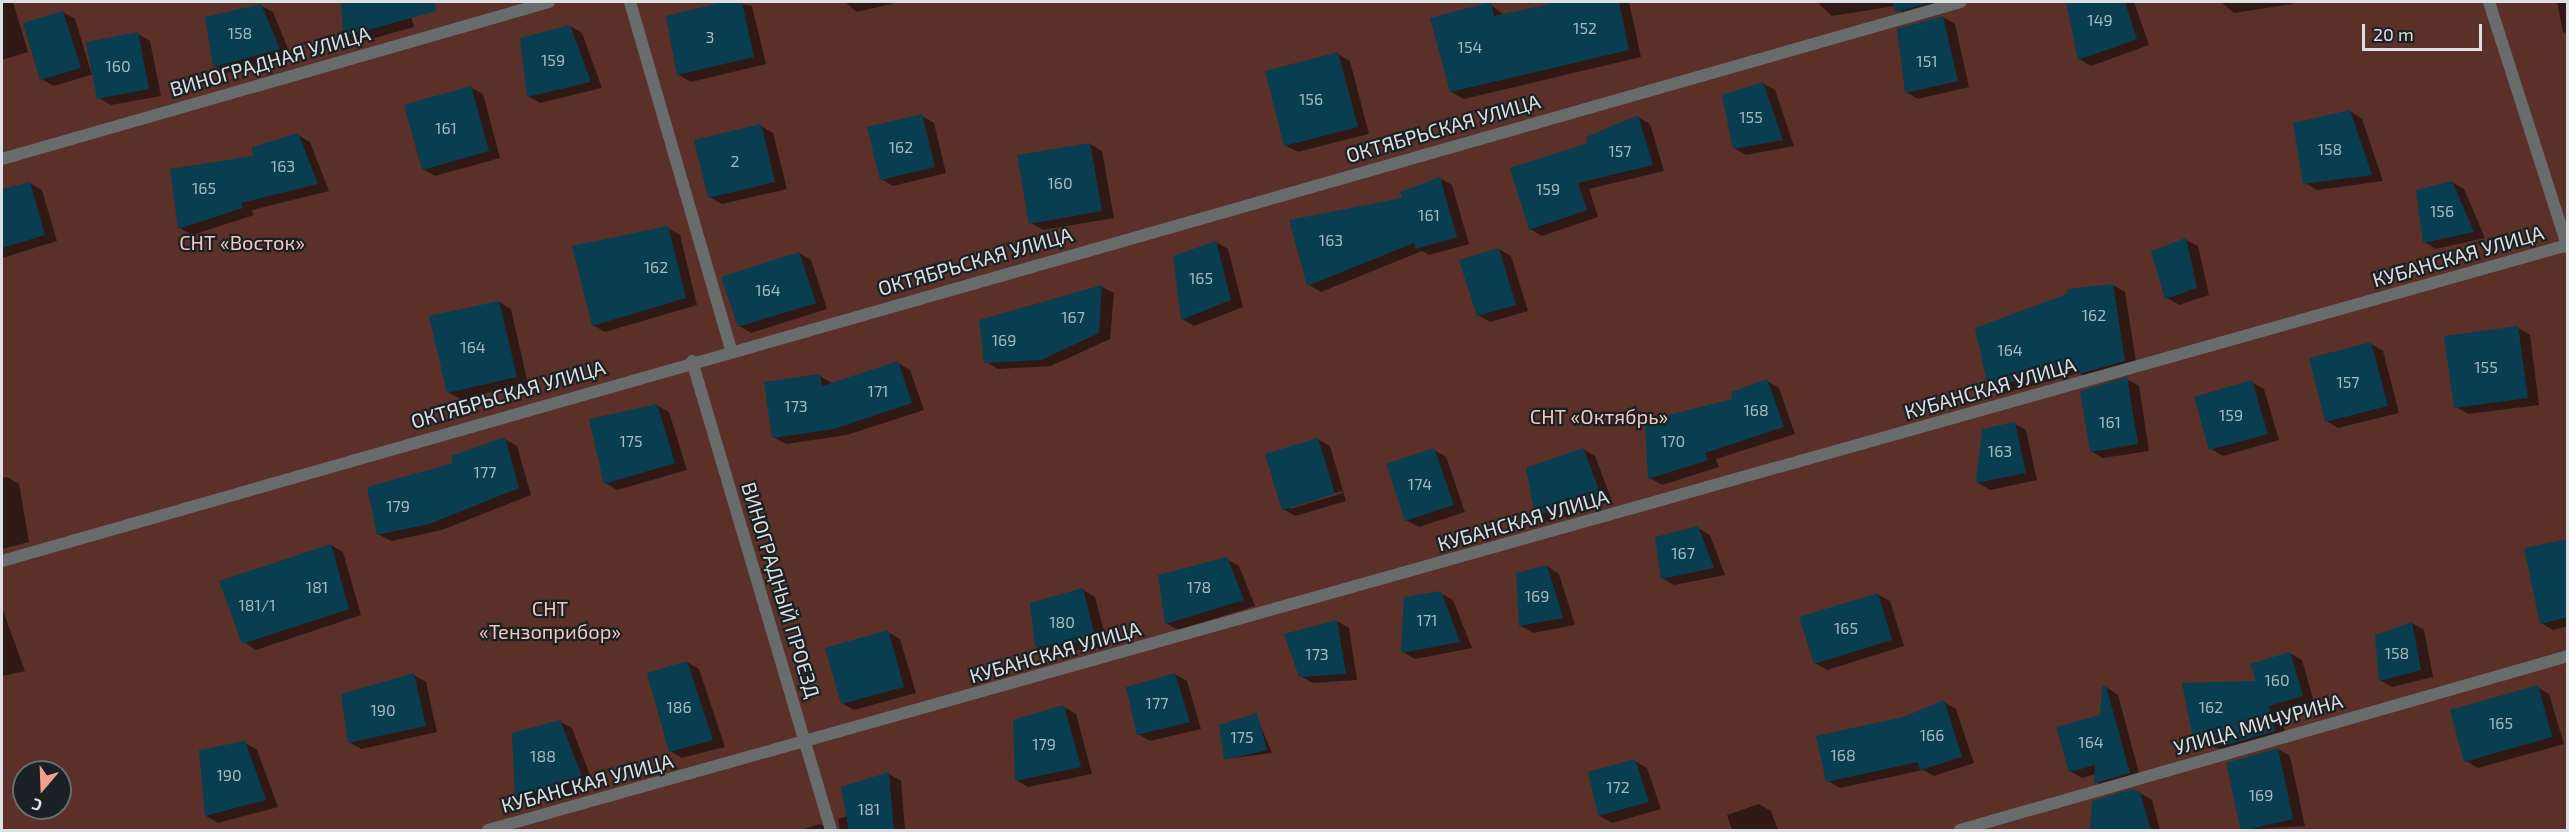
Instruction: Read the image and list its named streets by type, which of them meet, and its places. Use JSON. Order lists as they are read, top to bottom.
{
  "streets": {
    "street": [
      "ВИНОГРАДНАЯ УЛИЦА",
      "ОКТЯБРЬСКАЯ УЛИЦА",
      "КУБАНСКАЯ УЛИЦА",
      "ВИНОГРАДНЫЙ ПРОЕЗД",
      "УЛИЦА МИЧУРИНА"
    ]
  },
  "crossings": [
    ["ОКТЯБРЬСКАЯ УЛИЦА", "ВИНОГРАДНЫЙ ПРОЕЗД"],
    ["КУБАНСКАЯ УЛИЦА", "ВИНОГРАДНЫЙ ПРОЕЗД"]
  ],
  "parks": ["СНТ «Восток»", "СНТ «Октябрь»", "СНТ «Тензоприбор»"],
  "house_numbers": [
    "149",
    "152",
    "158",
    "3",
    "154",
    "159",
    "151",
    "160",
    "156",
    "155",
    "161",
    "162",
    "158",
    "157",
    "2",
    "163",
    "160",
    "165",
    "159",
    "156",
    "161",
    "163",
    "162",
    "165",
    "164",
    "162",
    "167",
    "169",
    "164",
    "164",
    "155",
    "157",
    "171",
    "173",
    "168",
    "159",
    "161",
    "175",
    "170",
    "163",
    "177",
    "174",
    "179",
    "167",
    "181",
    "178",
    "169",
    "181/1",
    "171",
    "180",
    "165",
    "158",
    "173",
    "160",
    "177",
    "186",
    "162",
    "190",
    "165",
    "166",
    "175",
    "164",
    "179",
    "168",
    "188",
    "190",
    "172",
    "169",
    "181"
  ],
  "scale_bar": "20 m",
  "north": "bottom"
}
